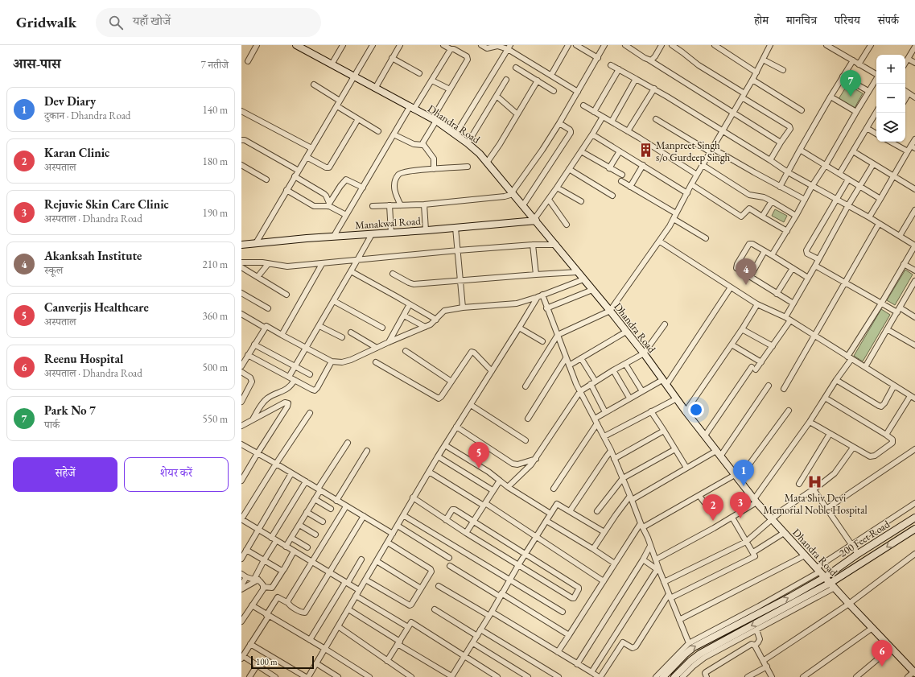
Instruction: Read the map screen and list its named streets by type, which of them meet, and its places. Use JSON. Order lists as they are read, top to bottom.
{
  "streets": {
    "street": ["Dhandra Road", "Manakwal Road", "200 Feet Road"]
  },
  "crossings": [
    ["Dhandra Road", "Manakwal Road"],
    ["Dhandra Road", "200 Feet Road"]
  ],
  "places": {
    "building": ["Manpreet Singh s/o Gurdeep Singh"],
    "hospital": ["Mata Shiv Devi Memorial Noble Hospital"]
  },
  "scale_bar": "100 m",
  "page": {
    "header": "Gridwalk",
    "search": "यहाँ खोजें",
    "nav": [
      "होम",
      "मानचित्र",
      "परिचय",
      "संपर्क"
    ],
    "heading": ["आस-पास", "7 नतीजे"],
    "map_buttons": ["+", "−"],
    "pins": [
      "7",
      "4",
      "5",
      "1",
      "3",
      "2",
      "6"
    ],
    "list": [
      {
        "mark": "1",
        "name": "Dev Diary",
        "note": "दुकान · Dhandra Road",
        "value": "140 m"
      },
      {
        "mark": "2",
        "name": "Karan Clinic",
        "note": "अस्पताल",
        "value": "180 m"
      },
      {
        "mark": "3",
        "name": "Rejuvie Skin Care Clinic",
        "note": "अस्पताल · Dhandra Road",
        "value": "190 m"
      },
      {
        "mark": "4",
        "name": "Akanksah Institute",
        "note": "स्कूल",
        "value": "210 m"
      },
      {
        "mark": "5",
        "name": "Canverjis Healthcare",
        "note": "अस्पताल",
        "value": "360 m"
      },
      {
        "mark": "6",
        "name": "Reenu Hospital",
        "note": "अस्पताल · Dhandra Road",
        "value": "500 m"
      },
      {
        "mark": "7",
        "name": "Park No 7",
        "note": "पार्क",
        "value": "550 m"
      }
    ],
    "buttons": ["सहेजें", "शेयर करें"],
    "scale": "100 m"
  }
}
